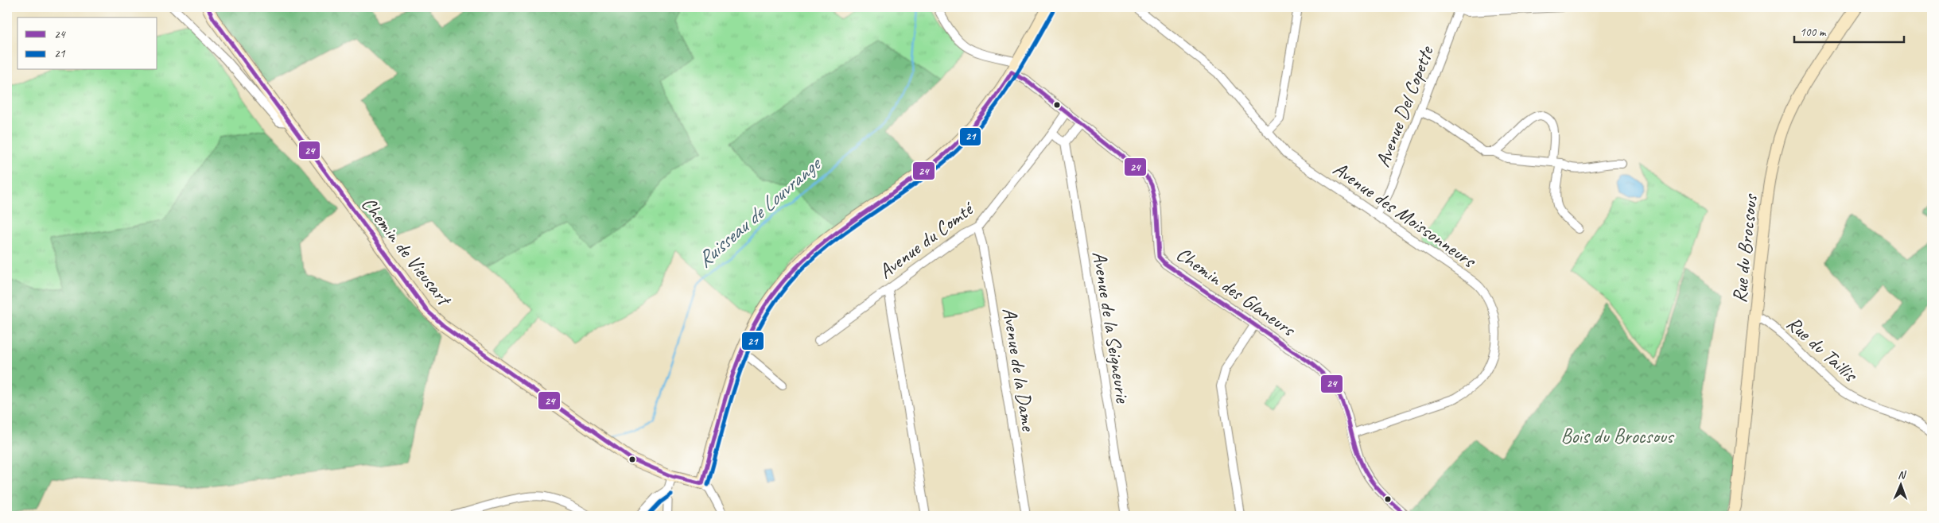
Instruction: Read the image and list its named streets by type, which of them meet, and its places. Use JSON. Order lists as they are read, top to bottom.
{
  "streets": {
    "street": [
      "Avenue Del Copette",
      "Avenue des Moissonneurs",
      "Avenue du Comté",
      "Rue du Brocsous",
      "Chemin de Vieusart",
      "Chemin des Glaneurs",
      "Avenue de la Seigneurie",
      "Rue du Taillis",
      "Avenue de la Dame"
    ]
  },
  "crossings": [
    ["Avenue Del Copette", "Avenue des Moissonneurs"],
    ["Avenue des Moissonneurs", "Chemin des Glaneurs"],
    ["Avenue du Comté", "Chemin des Glaneurs"],
    ["Avenue du Comté", "Avenue de la Dame"],
    ["Rue du Brocsous", "Rue du Taillis"]
  ],
  "water": ["Ruisseau de Louvrange"],
  "parks": ["Bois du Brocsous"],
  "lines": ["transit line 24", "transit line 21"],
  "legend": ["24", "21"],
  "scale_bar": "100 m",
  "north": "top"
}
